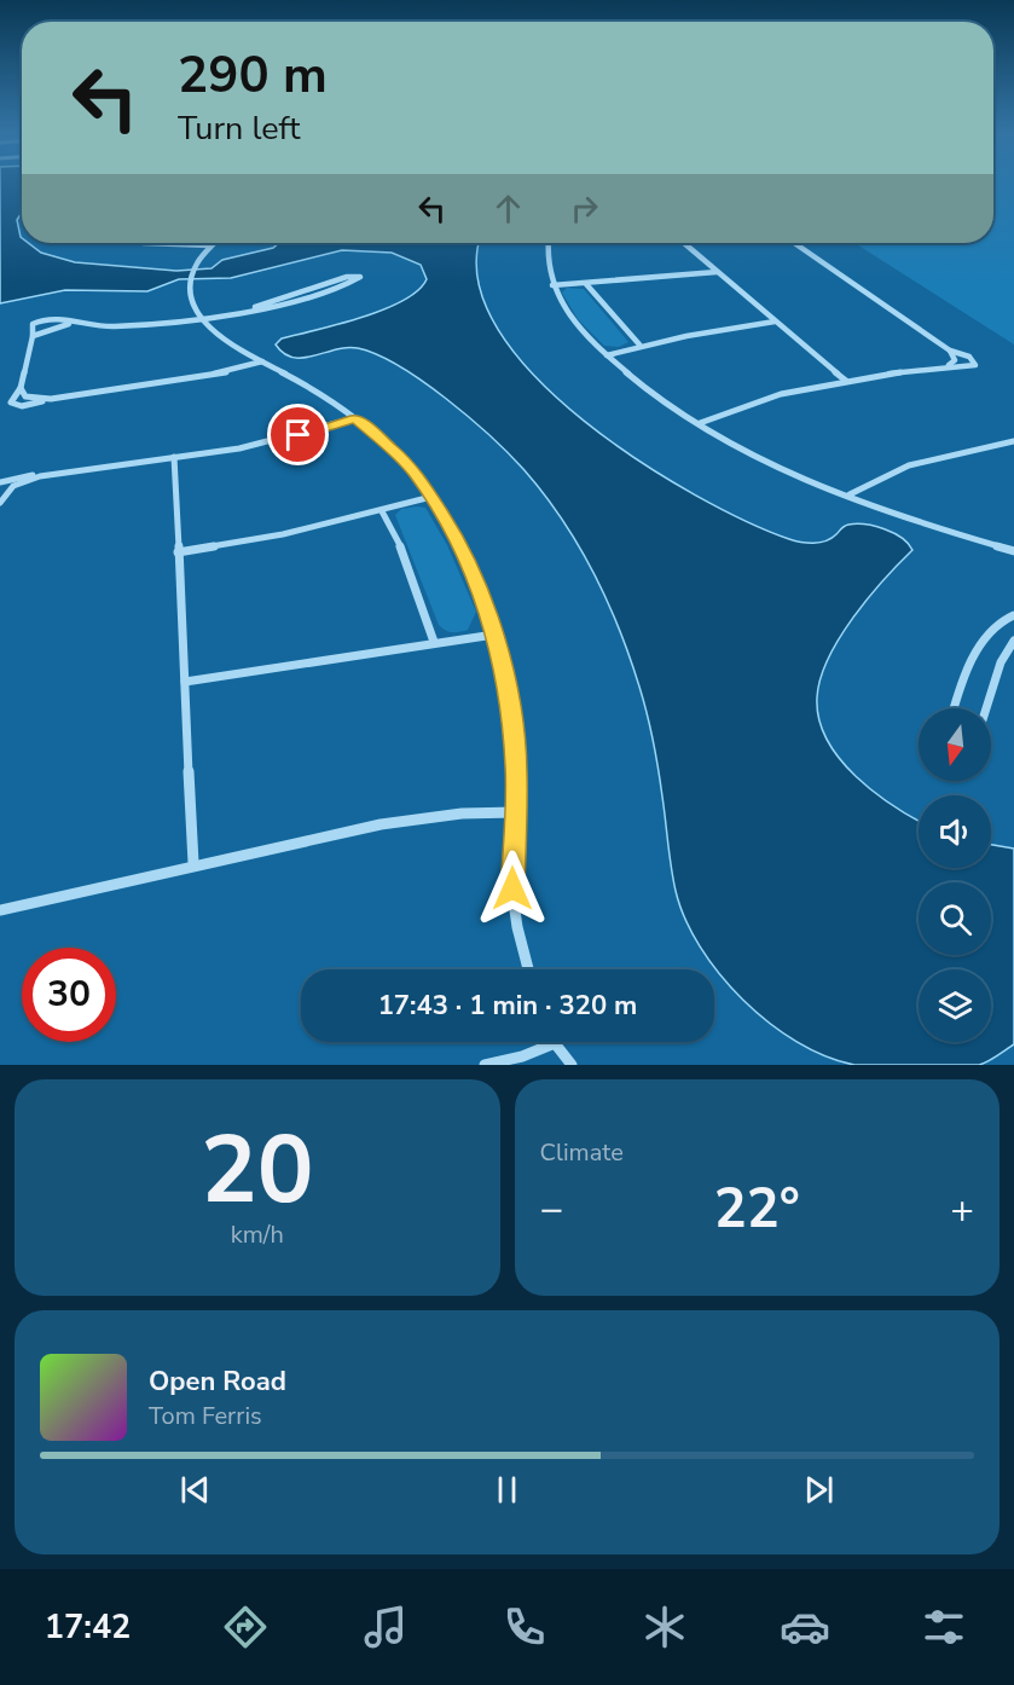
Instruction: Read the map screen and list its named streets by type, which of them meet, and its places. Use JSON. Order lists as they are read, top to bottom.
{
  "north": "bottom",
  "page": {
    "turn": ["290 m", "Turn left"],
    "limit": "30",
    "trip": "17:43 · 1 min · 320 m",
    "tile": [
      ["20", "km/h"],
      "Climate"
    ],
    "heat": ["−", "22°", "+"],
    "song": ["Open Road", "Tom Ferris"],
    "tabs": "17:42"
  }
}
